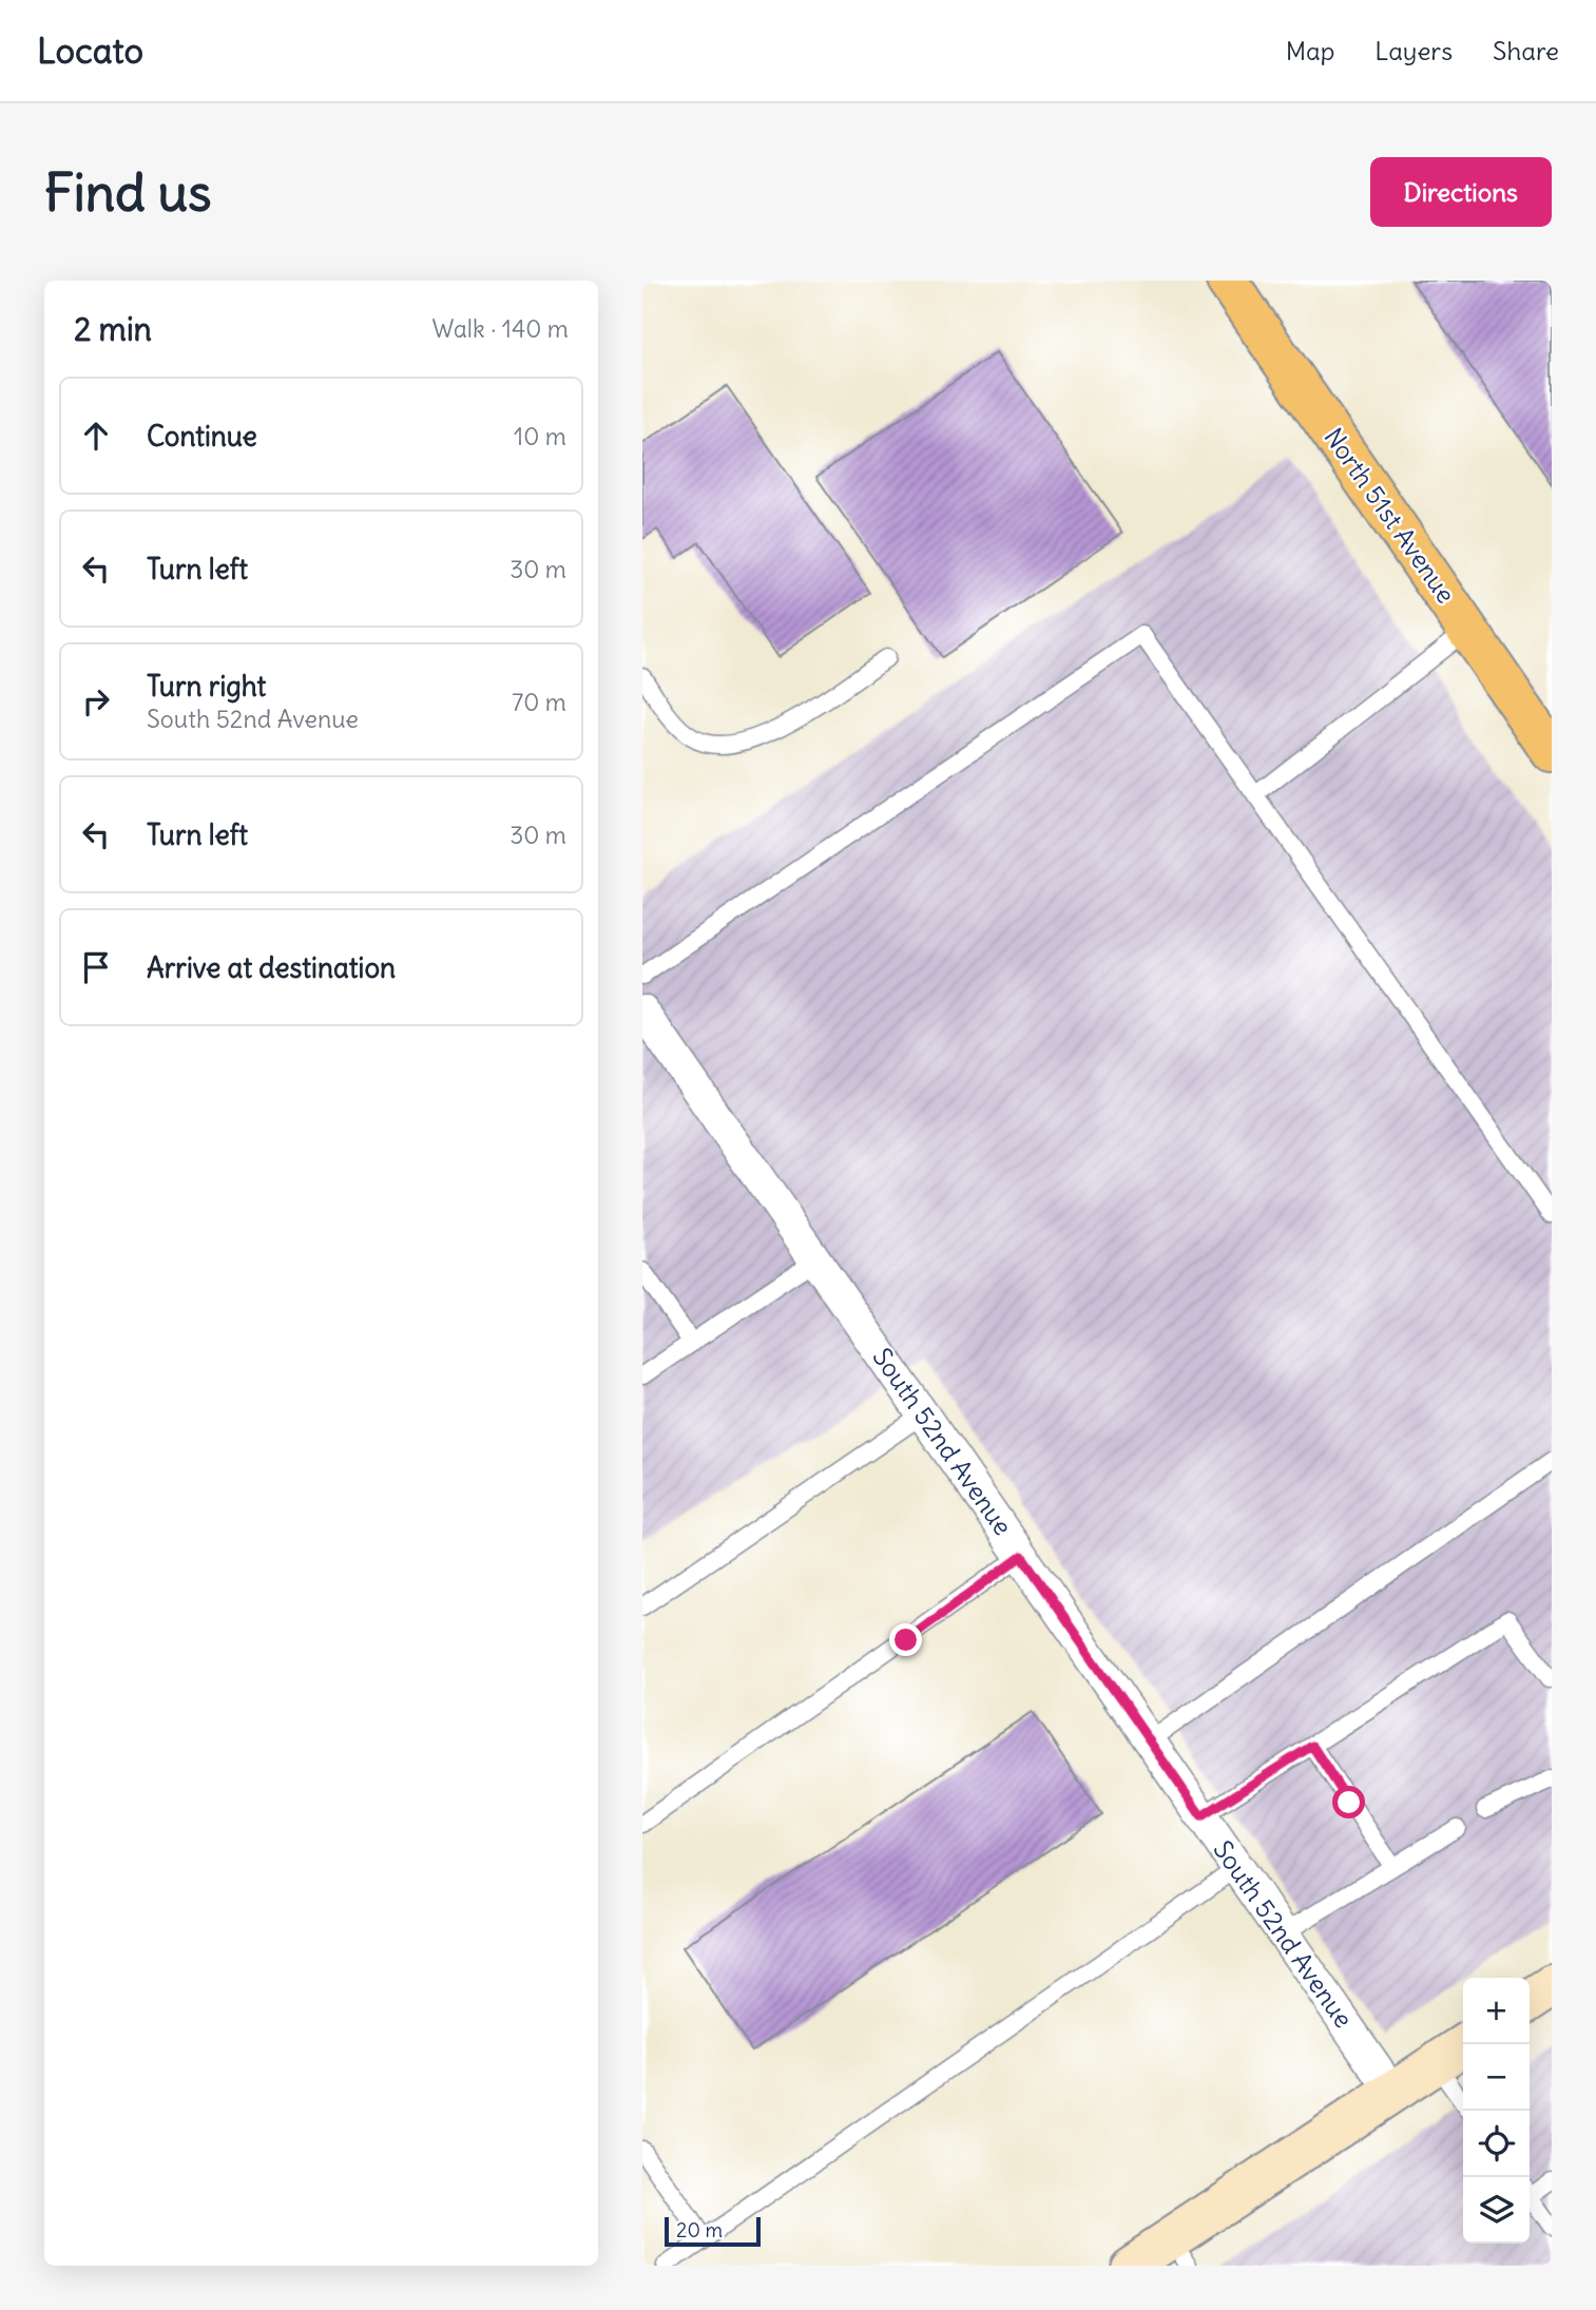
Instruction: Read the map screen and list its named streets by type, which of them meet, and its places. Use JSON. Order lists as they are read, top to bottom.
{
  "streets": {
    "main road": ["North 51st Avenue"],
    "street": ["South 52nd Avenue"]
  },
  "scale_bar": "20 m",
  "page": {
    "header": "Locato",
    "nav": ["Map", "Layers", "Share"],
    "buttons": "Directions",
    "title": "Find us",
    "heading": ["2 min", "Walk · 140 m"],
    "list": [
      ["Continue", "10 m"],
      ["Turn left", "30 m"],
      ["Turn right", "South 52nd Avenue", "70 m"],
      ["Turn left", "30 m"],
      "Arrive at destination"
    ],
    "map_buttons": ["+", "−"],
    "scale": "20 m"
  }
}
